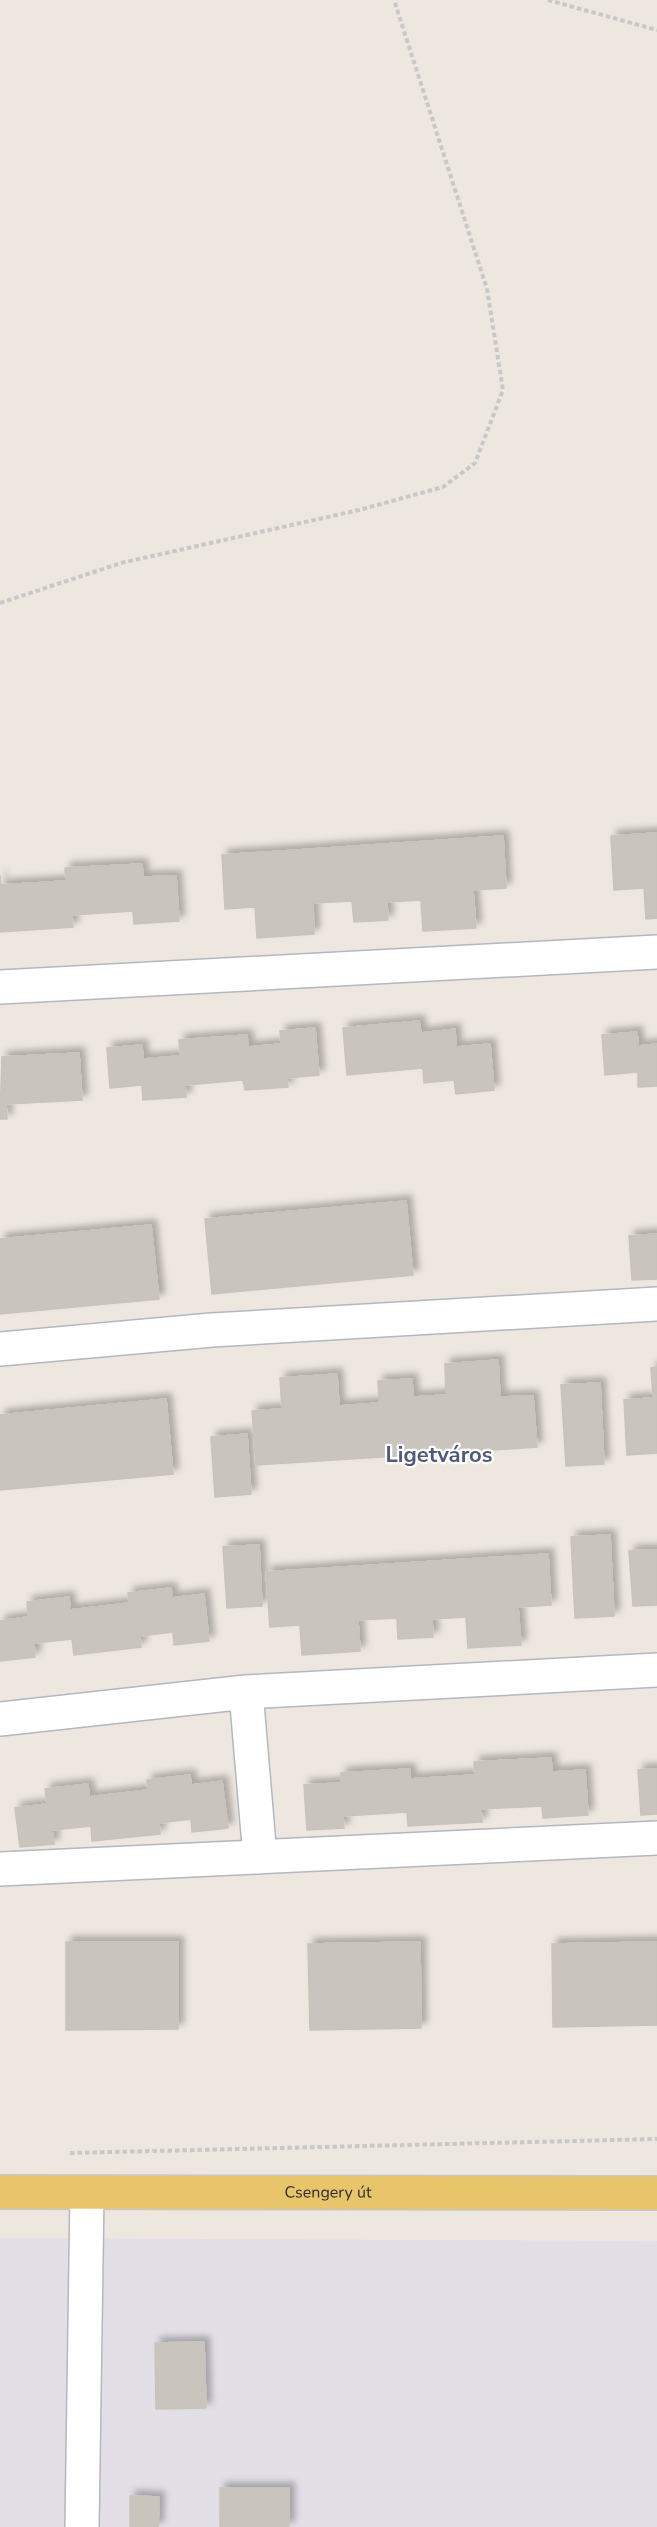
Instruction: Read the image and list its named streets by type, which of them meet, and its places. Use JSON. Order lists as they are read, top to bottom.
{
  "streets": {
    "main road": ["Csengery út"]
  },
  "districts": ["Ligetváros"]
}
